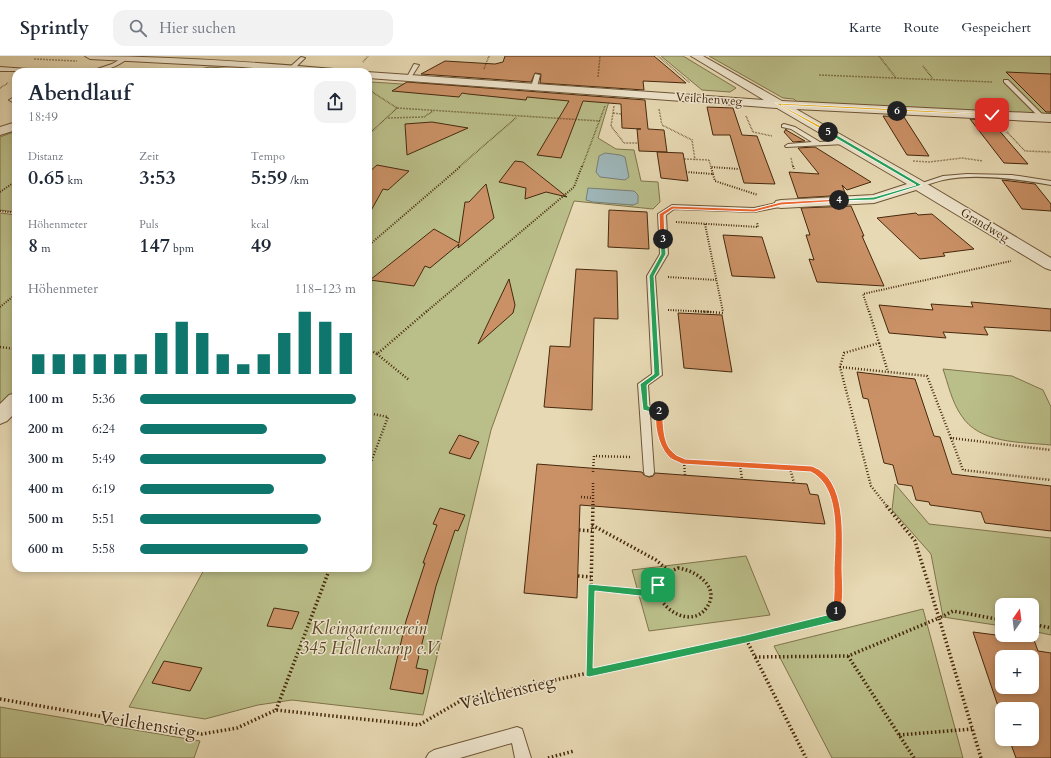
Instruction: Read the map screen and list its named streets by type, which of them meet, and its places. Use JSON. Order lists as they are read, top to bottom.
{
  "streets": {
    "street": ["Veilchenweg", "Grandweg"],
    "path": ["Veilchenstieg"]
  },
  "crossings": [
    ["Veilchenweg", "Grandweg"]
  ],
  "parks": ["Kleingartenverein 345 Hellenkamp e.V."],
  "north": "top",
  "page": {
    "header": "Sprintly",
    "search": "Hier suchen",
    "nav": ["Karte", "Route", "Gespeichert"],
    "heading": ["Abendlauf", "18:49"],
    "pins": [
      "6",
      "5",
      "4",
      "3",
      "2",
      "1"
    ],
    "stats": [
      ["Distanz", "0.65 km"],
      ["Zeit", "3:53"],
      ["Tempo", "5:59 /km"],
      ["Höhenmeter", "8 m"],
      ["Puls", "147 bpm"],
      ["kcal", "49"]
    ],
    "chart": ["Höhenmeter", "118–123 m"],
    "list": [
      {
        "name": "100 m",
        "note": "5:36"
      },
      {
        "name": "200 m",
        "note": "6:24"
      },
      {
        "name": "300 m",
        "note": "5:49"
      },
      {
        "name": "400 m",
        "note": "6:19"
      },
      {
        "name": "500 m",
        "note": "5:51"
      },
      {
        "name": "600 m",
        "note": "5:58"
      }
    ],
    "map_buttons": ["+", "−"]
  }
}
